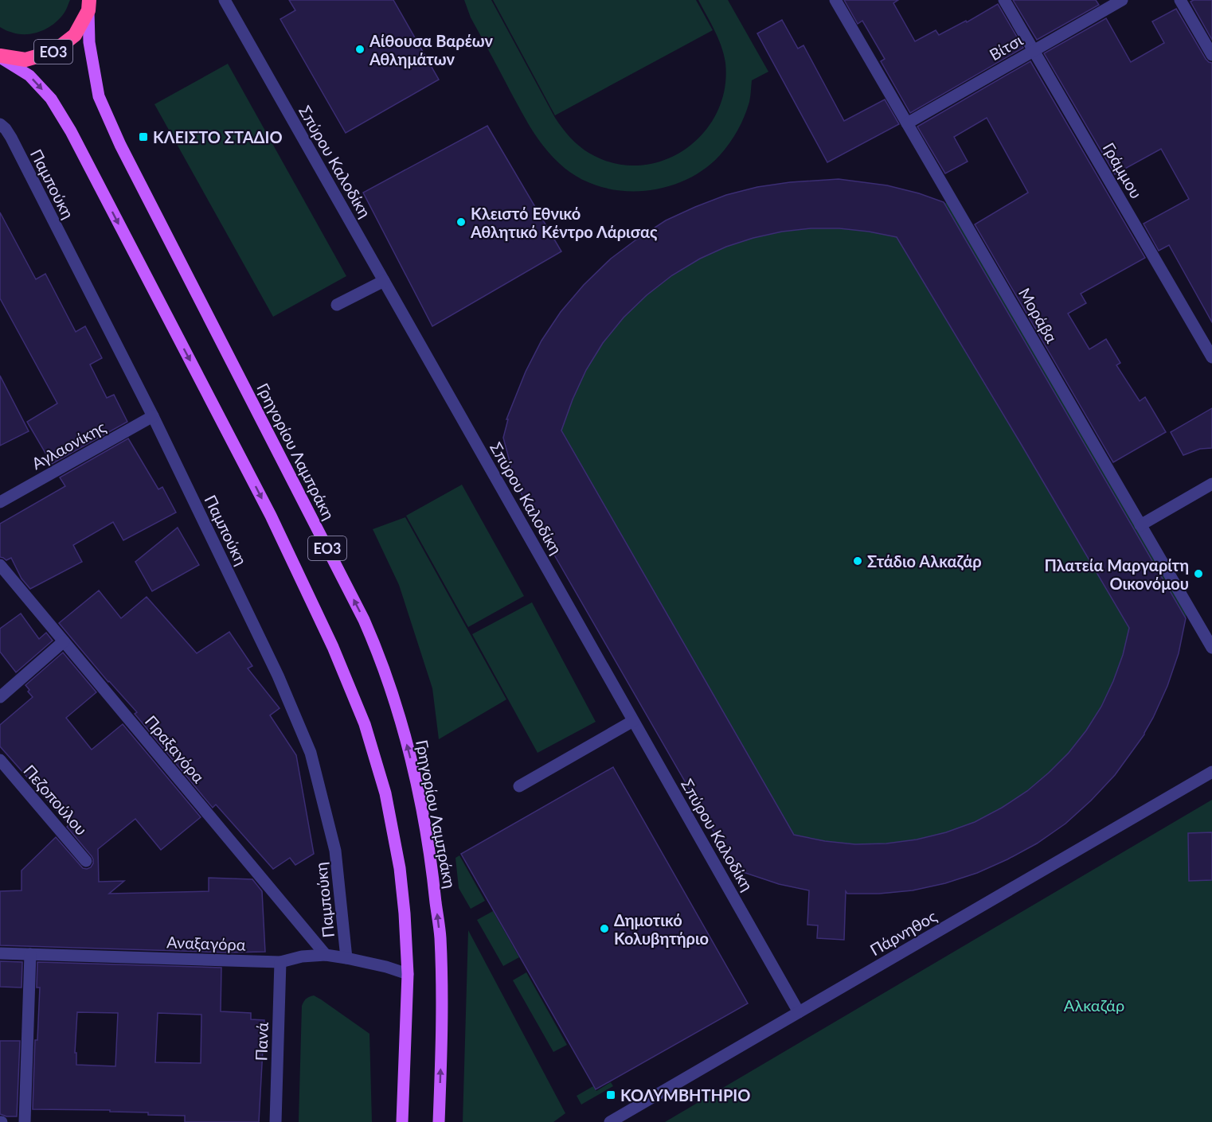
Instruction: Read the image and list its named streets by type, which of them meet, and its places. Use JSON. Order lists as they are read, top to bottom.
{
  "streets": {
    "highway": ["ΕΟ3"],
    "main road": ["Γρηγορίου Λαμπράκη"],
    "street": [
      "Βίτσι",
      "Σπύρου Καλοδίκη",
      "Γράμμου",
      "Παμπούκη",
      "Μοράβα",
      "Αγλαονίκης",
      "Πραξαγόρα",
      "Πεζοπούλου",
      "Πάρνηθος",
      "Αναξαγόρα",
      "Πανά"
    ]
  },
  "crossings": [
    ["Βίτσι", "Γράμμου"],
    ["Βίτσι", "Μοράβα"],
    ["ΕΟ3", "Γρηγορίου Λαμπράκη"],
    ["ΕΟ3", "Αναξαγόρα"],
    ["Σπύρου Καλοδίκη", "Πάρνηθος"],
    ["Παμπούκη", "Αγλαονίκης"],
    ["Παμπούκη", "Αναξαγόρα"],
    ["Πραξαγόρα", "Αναξαγόρα"],
    ["Αναξαγόρα", "Πανά"]
  ],
  "parks": ["Αλκαζάρ"],
  "places": {
    "other": [
      "Αίθουσα Βαρέων Αθλημάτων",
      "Κλειστό Εθνικό Αθλητικό Κέντρο Λάρισας",
      "Στάδιο Αλκαζάρ",
      "Πλατεία Μαργαρίτη Οικονόμου",
      "Δημοτικό Κολυβητήριο"
    ],
    "transit": ["ΚΛΕΙΣΤΟ ΣΤΑΔΙΟ", "ΚΟΛΥΜΒΗΤΗΡΙΟ"]
  }
}
